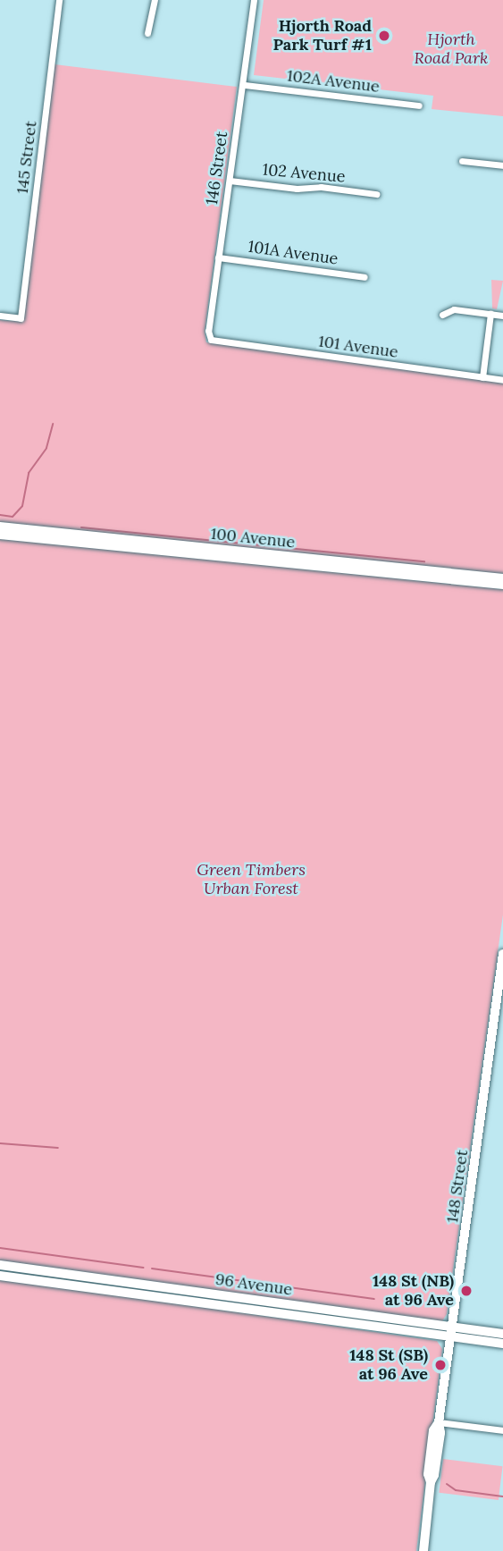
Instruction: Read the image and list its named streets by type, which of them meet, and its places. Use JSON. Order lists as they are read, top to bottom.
{
  "streets": {
    "main road": ["100 Avenue", "148 Street", "96 Avenue"],
    "street": [
      "102A Avenue",
      "145 Street",
      "146 Street",
      "102 Avenue",
      "101A Avenue",
      "101 Avenue"
    ]
  },
  "crossings": [
    ["102A Avenue", "146 Street"],
    ["146 Street", "102 Avenue"],
    ["146 Street", "101A Avenue"],
    ["146 Street", "101 Avenue"],
    ["148 Street", "96 Avenue"]
  ],
  "parks": ["Hjorth Road Park", "Green Timbers Urban Forest"],
  "places": ["Hjorth Road Park Turf #1", "148 St (NB) at 96 Ave", "148 St (SB) at 96 Ave"]
}
